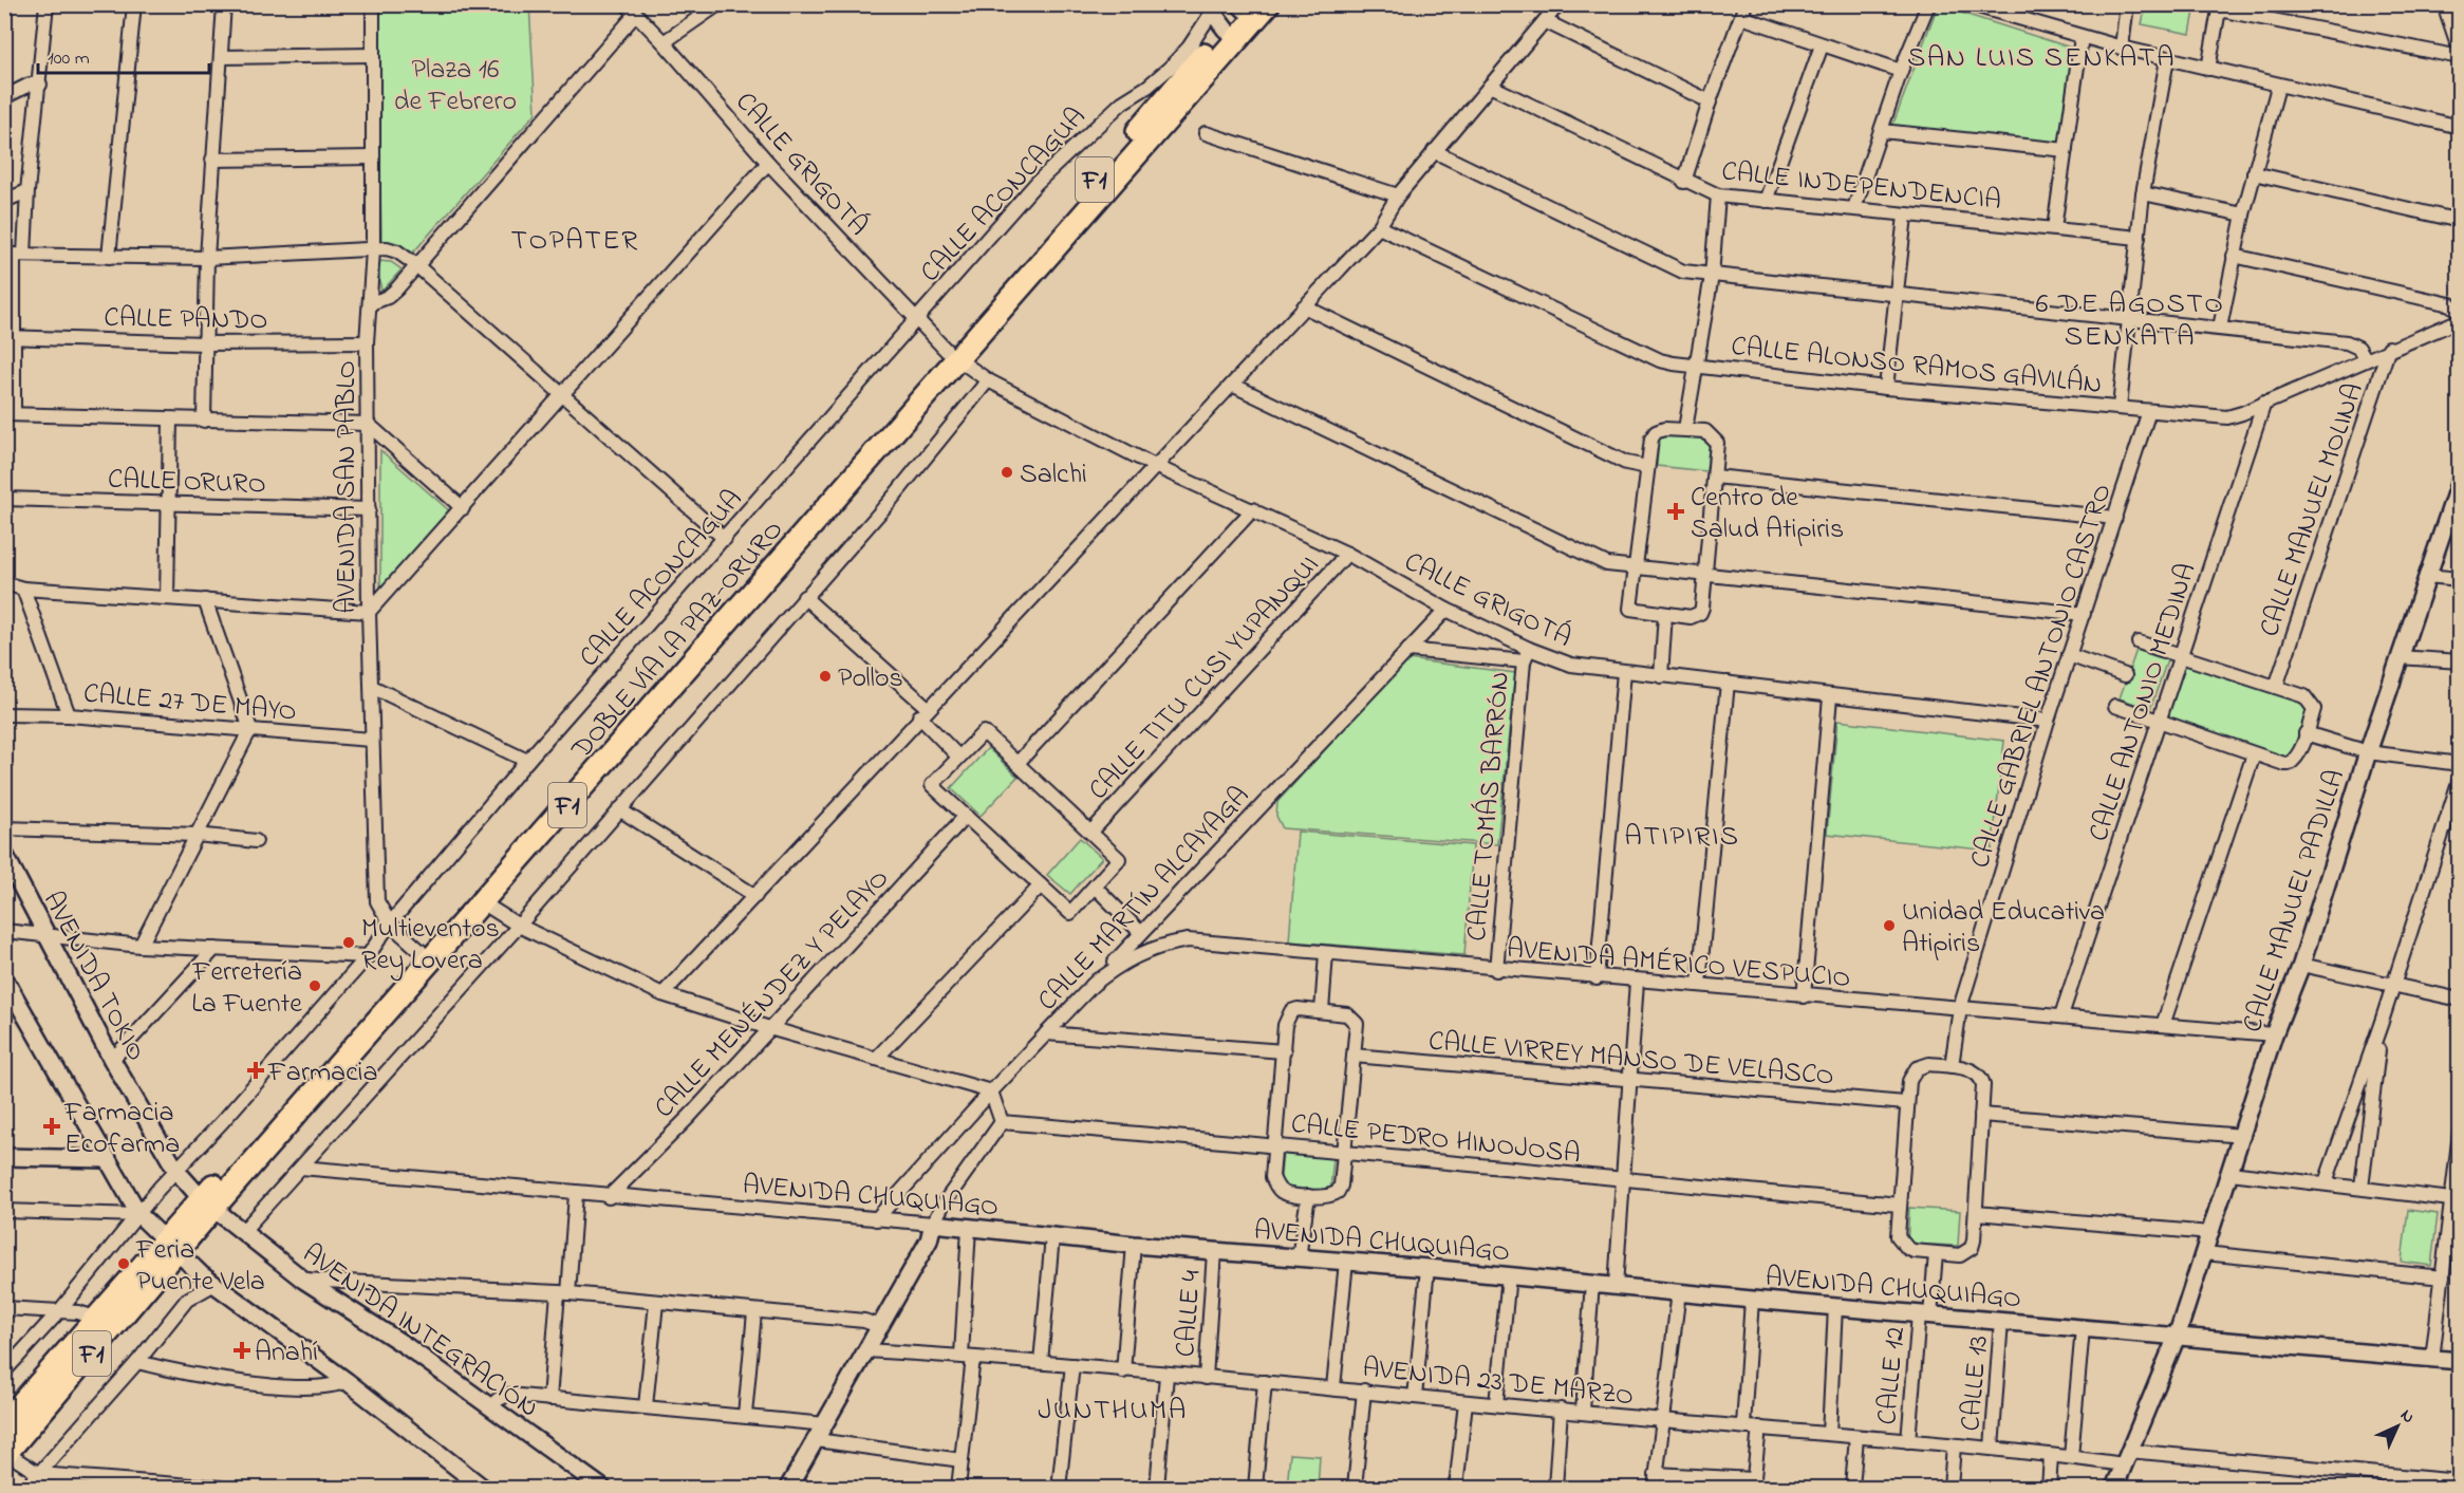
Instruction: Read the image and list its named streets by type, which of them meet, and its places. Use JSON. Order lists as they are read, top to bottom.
{
  "streets": {
    "highway": ["F1", "DOBLE VÍA LA PAZ-ORURO"],
    "street": [
      "CALLE GRIGOTÁ",
      "CALLE INDEPENDENCIA",
      "CALLE ACONCAGUA",
      "CALLE PANDO",
      "CALLE ALONSO RAMOS GAVILÁN",
      "CALLE ORURO",
      "AVENIDA SAN PABLO",
      "CALLE MANUEL MOLINA",
      "CALLE GABRIEL ANTONIO CASTRO",
      "CALLE TITU CUSI YUPANQUI",
      "CALLE 27 DE MAYO",
      "CALLE ANTONIO MEDINA",
      "CALLE TOMÁS BARRÓN",
      "CALLE MARTÍN ALCAYAGA",
      "CALLE MANUEL PADILLA",
      "AVENIDA AMÉRICO VESPUCIO",
      "AVENIDA TOKIO",
      "CALLE MENÉNDEZ Y PELAYO",
      "CALLE VIRREY MANSO DE VELASCO",
      "CALLE PEDRO HINOJOSA",
      "AVENIDA CHUQUIAGO",
      "CALLE 4",
      "AVENIDA INTEGRACIÓN",
      "CALLE 12",
      "AVENIDA 23 DE MARZO",
      "CALLE 13"
    ]
  },
  "crossings": [
    ["CALLE GRIGOTÁ", "CALLE ACONCAGUA"],
    ["CALLE GRIGOTÁ", "DOBLE VÍA LA PAZ-ORURO"],
    ["CALLE GRIGOTÁ", "CALLE GABRIEL ANTONIO CASTRO"],
    ["CALLE GRIGOTÁ", "CALLE TITU CUSI YUPANQUI"],
    ["CALLE GRIGOTÁ", "CALLE TOMÁS BARRÓN"],
    ["CALLE GRIGOTÁ", "CALLE MARTÍN ALCAYAGA"],
    ["CALLE ACONCAGUA", "AVENIDA SAN PABLO"],
    ["CALLE ACONCAGUA", "AVENIDA TOKIO"],
    ["CALLE PANDO", "AVENIDA SAN PABLO"],
    ["CALLE ALONSO RAMOS GAVILÁN", "CALLE MANUEL MOLINA"],
    ["CALLE ALONSO RAMOS GAVILÁN", "CALLE GABRIEL ANTONIO CASTRO"],
    ["CALLE ALONSO RAMOS GAVILÁN", "CALLE ANTONIO MEDINA"],
    ["CALLE ORURO", "AVENIDA SAN PABLO"],
    ["AVENIDA SAN PABLO", "DOBLE VÍA LA PAZ-ORURO"],
    ["AVENIDA SAN PABLO", "CALLE 27 DE MAYO"],
    ["DOBLE VÍA LA PAZ-ORURO", "AVENIDA TOKIO"],
    ["DOBLE VÍA LA PAZ-ORURO", "AVENIDA INTEGRACIÓN"],
    ["CALLE GABRIEL ANTONIO CASTRO", "AVENIDA AMÉRICO VESPUCIO"],
    ["CALLE ANTONIO MEDINA", "AVENIDA AMÉRICO VESPUCIO"],
    ["CALLE TOMÁS BARRÓN", "AVENIDA AMÉRICO VESPUCIO"],
    ["CALLE MARTÍN ALCAYAGA", "AVENIDA AMÉRICO VESPUCIO"],
    ["CALLE MARTÍN ALCAYAGA", "AVENIDA CHUQUIAGO"],
    ["CALLE MANUEL PADILLA", "AVENIDA AMÉRICO VESPUCIO"],
    ["CALLE MANUEL PADILLA", "AVENIDA CHUQUIAGO"],
    ["CALLE MANUEL PADILLA", "AVENIDA 23 DE MARZO"],
    ["AVENIDA TOKIO", "AVENIDA INTEGRACIÓN"],
    ["CALLE MENÉNDEZ Y PELAYO", "AVENIDA CHUQUIAGO"],
    ["AVENIDA CHUQUIAGO", "CALLE 4"],
    ["AVENIDA CHUQUIAGO", "CALLE 12"],
    ["AVENIDA CHUQUIAGO", "CALLE 13"],
    ["CALLE 4", "AVENIDA 23 DE MARZO"],
    ["CALLE 12", "AVENIDA 23 DE MARZO"],
    ["AVENIDA 23 DE MARZO", "CALLE 13"]
  ],
  "districts": [
    "SAN LUIS SENKATA",
    "TOPATER",
    "6 DE AGOSTO SENKATA",
    "ATIPIRIS",
    "JUNTHUMA"
  ],
  "parks": ["Plaza 16 de Febrero"],
  "places": {
    "other": [
      "Salchi",
      "Pollos",
      "Unidad Educativa Atipiris",
      "Multieventos Rey Lovera",
      "Ferretería La Fuente",
      "Feria Puente Vela"
    ],
    "health": [
      "Centro de Salud Atipiris",
      "Farmacia",
      "Farmacia Ecofarma",
      "Anahí"
    ]
  },
  "scale_bar": "100 m",
  "north": "top right"
}
